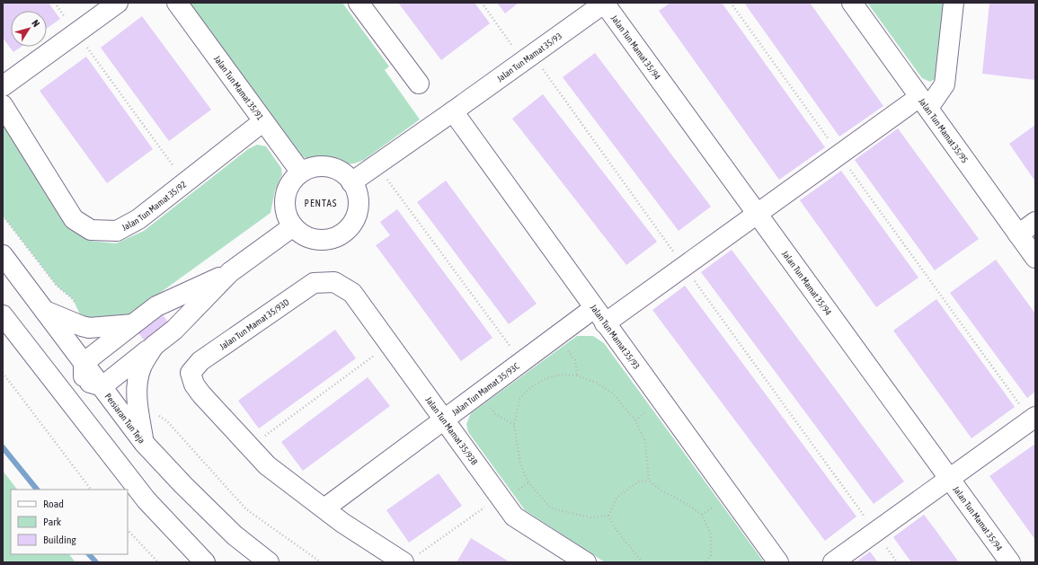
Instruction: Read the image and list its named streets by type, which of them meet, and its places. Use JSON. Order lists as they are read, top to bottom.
{
  "streets": {
    "street": [
      "Jalan Tun Mamat 35/94",
      "Jalan Tun Mamat 35/93",
      "Jalan Tun Mamat 35/91",
      "Jalan Tun Mamat 35/95",
      "Jalan Tun Mamat 35/92",
      "Jalan Tun Mamat 35/93D",
      "Jalan Tun Mamat 35/93C",
      "Persiaran Tun Teja",
      "Jalan Tun Mamat 35/93B"
    ]
  },
  "crossings": [
    ["Jalan Tun Mamat 35/94", "Jalan Tun Mamat 35/93"],
    ["Jalan Tun Mamat 35/94", "Jalan Tun Mamat 35/93C"],
    ["Jalan Tun Mamat 35/93", "Jalan Tun Mamat 35/91"],
    ["Jalan Tun Mamat 35/93", "Jalan Tun Mamat 35/93C"],
    ["Jalan Tun Mamat 35/91", "Jalan Tun Mamat 35/92"],
    ["Jalan Tun Mamat 35/95", "Jalan Tun Mamat 35/93C"],
    ["Jalan Tun Mamat 35/93D", "Jalan Tun Mamat 35/93B"],
    ["Jalan Tun Mamat 35/93C", "Jalan Tun Mamat 35/93B"]
  ],
  "districts": ["PENTAS"],
  "legend": ["Road", "Park", "Building"],
  "north": "top right"
}
